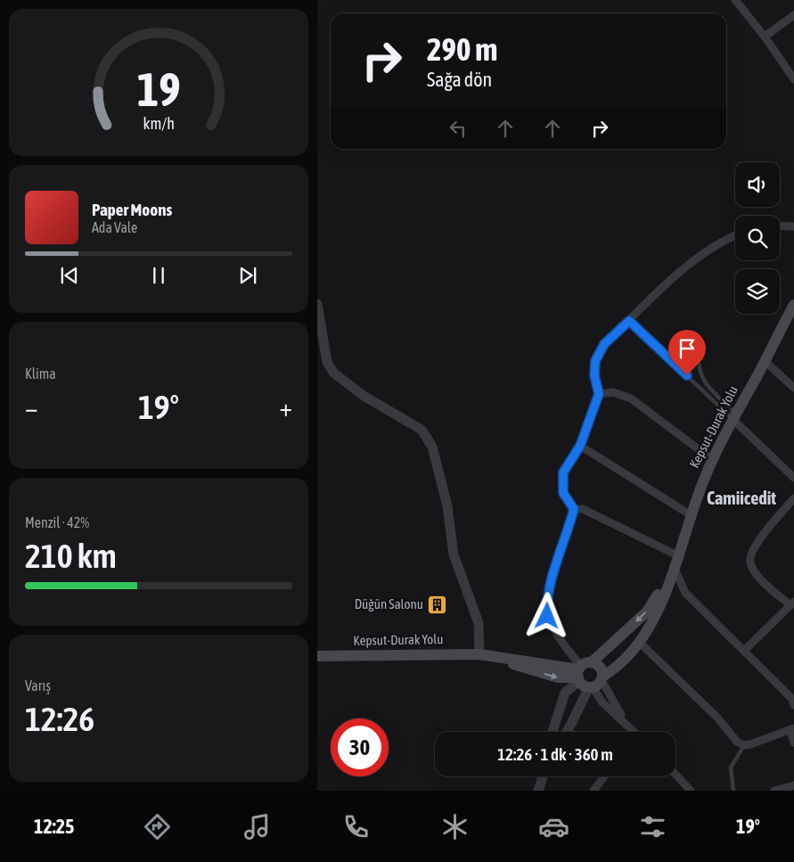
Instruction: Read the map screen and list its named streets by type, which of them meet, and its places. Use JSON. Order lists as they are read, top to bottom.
{
  "streets": {
    "main road": ["Kepsut-Durak Yolu"]
  },
  "districts": ["Camiicedit"],
  "places": {
    "building": ["Düğün Salonu"]
  },
  "page": {
    "turn": ["290 m", "Sağa dön"],
    "song": ["Paper Moons", "Ada Vale"],
    "tile": [
      "Klima",
      ["Menzil · 42%", "210 km"],
      ["Varış", "12:26"]
    ],
    "heat": ["−", "19°", "+"],
    "limit": "30",
    "trip": "12:26 · 1 dk · 360 m",
    "tabs": ["12:25", "19°"],
    "gauge": ["19", "km/h"]
  }
}
